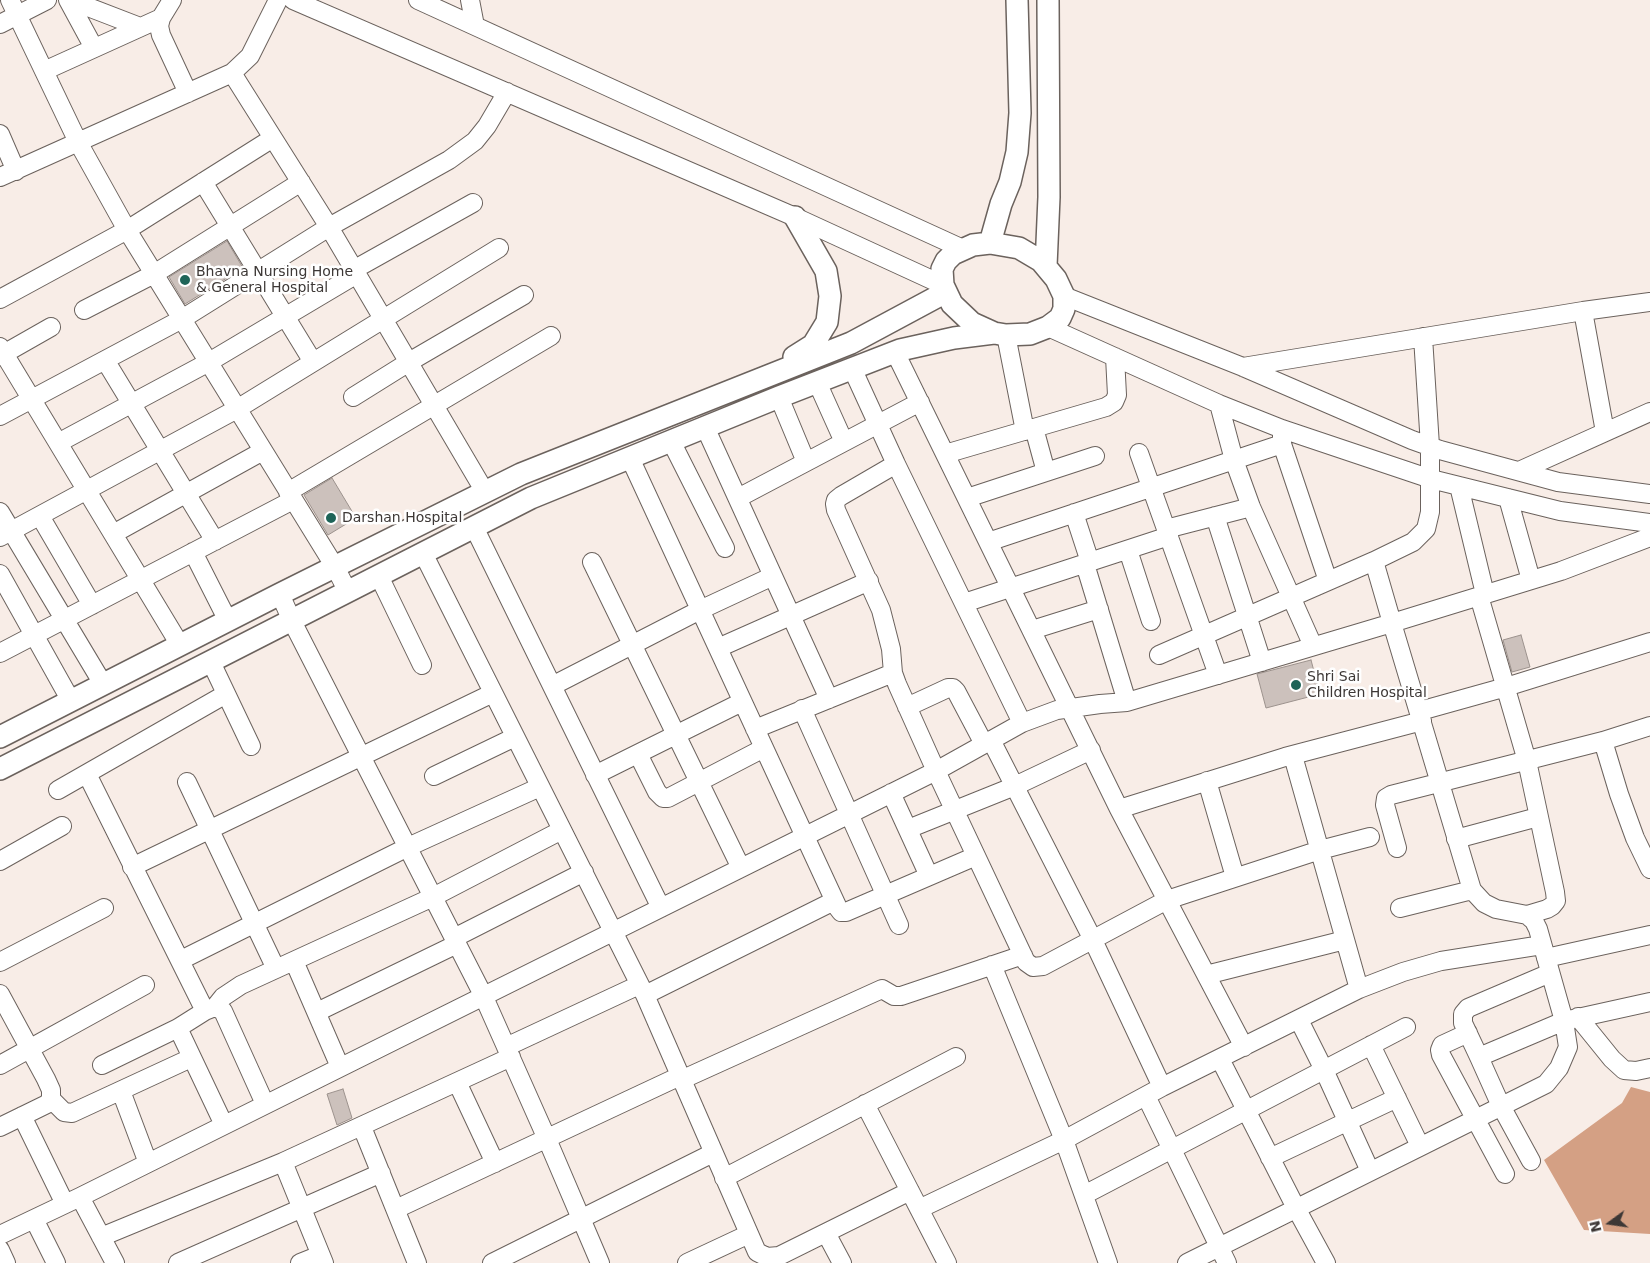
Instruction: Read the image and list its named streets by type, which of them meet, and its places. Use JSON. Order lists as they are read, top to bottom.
{
  "places": ["Bhavna Nursing Home & General Hospital", "Darshan Hospital", "Shri Sai Children Hospital"],
  "north": "left"
}
